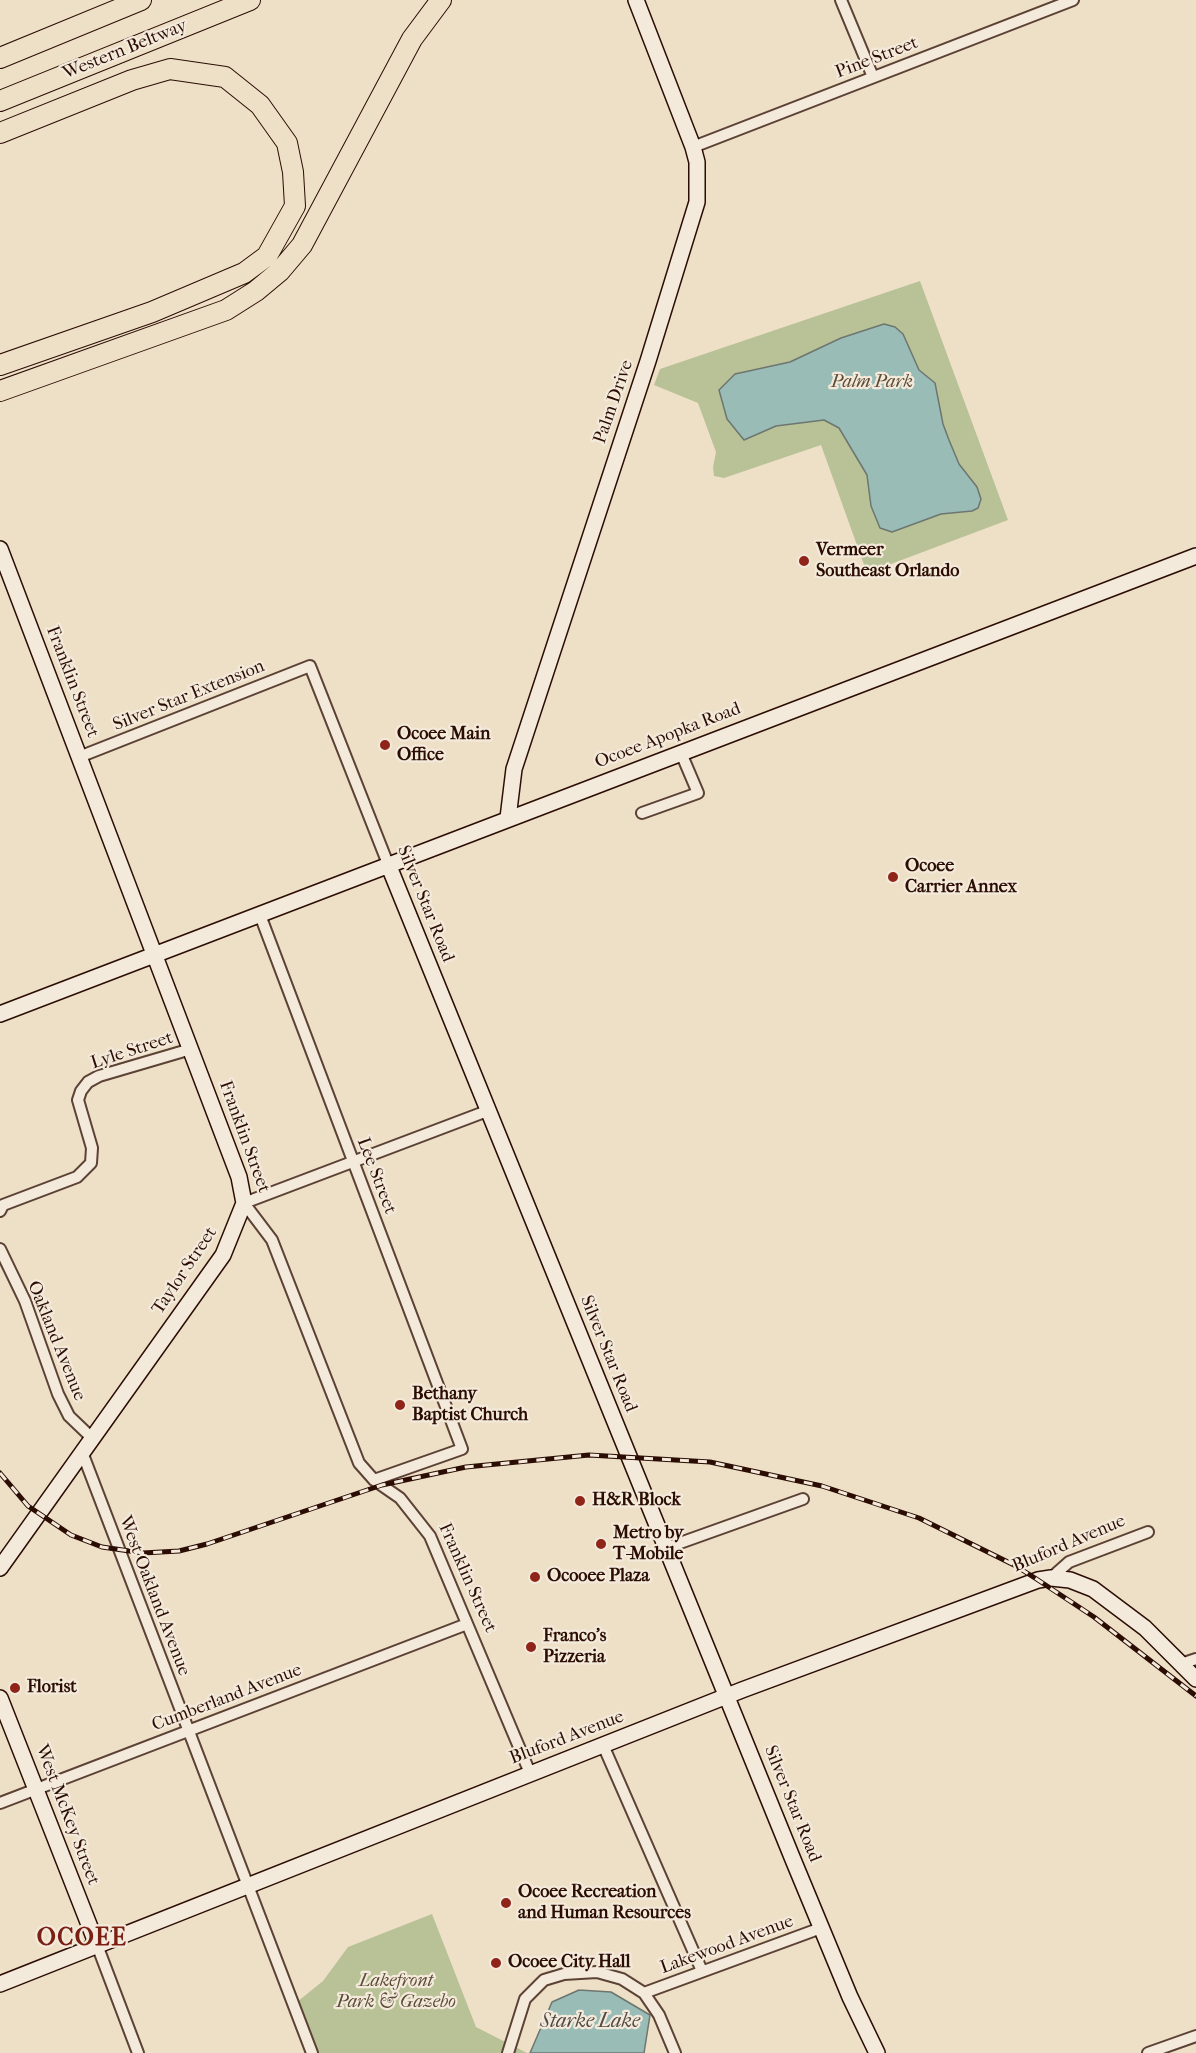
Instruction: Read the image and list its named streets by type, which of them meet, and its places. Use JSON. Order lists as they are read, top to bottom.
{
  "streets": {
    "highway": ["Western Beltway"],
    "street": [
      "Pine Street",
      "Palm Drive",
      "Franklin Street",
      "Silver Star Extension",
      "Ocoee Apopka Road",
      "Silver Star Road",
      "Lyle Street",
      "Lee Street",
      "Taylor Street",
      "Oakland Avenue",
      "Bluford Avenue",
      "West Oakland Avenue",
      "Cumberland Avenue",
      "West McKey Street",
      "Lakewood Avenue"
    ]
  },
  "crossings": [
    ["Pine Street", "Palm Drive"],
    ["Palm Drive", "Ocoee Apopka Road"],
    ["Franklin Street", "Silver Star Extension"],
    ["Franklin Street", "Ocoee Apopka Road"],
    ["Franklin Street", "Lyle Street"],
    ["Franklin Street", "Lee Street"],
    ["Franklin Street", "Taylor Street"],
    ["Franklin Street", "Bluford Avenue"],
    ["Franklin Street", "Cumberland Avenue"],
    ["Silver Star Extension", "Silver Star Road"],
    ["Ocoee Apopka Road", "Silver Star Road"],
    ["Ocoee Apopka Road", "Lee Street"],
    ["Silver Star Road", "Bluford Avenue"],
    ["Silver Star Road", "Lakewood Avenue"],
    ["Taylor Street", "Oakland Avenue"],
    ["Taylor Street", "West Oakland Avenue"],
    ["Bluford Avenue", "West Oakland Avenue"],
    ["Bluford Avenue", "West McKey Street"],
    ["West Oakland Avenue", "Cumberland Avenue"],
    ["Cumberland Avenue", "West McKey Street"]
  ],
  "districts": ["OCOEE"],
  "water": ["Starke Lake"],
  "parks": ["Palm Park", "Lakefront Park & Gazebo"],
  "places": [
    "Vermeer Southeast Orlando",
    "Ocoee Main Office",
    "Ocoee Carrier Annex",
    "Bethany Baptist Church",
    "H&R Block",
    "Metro by T-Mobile",
    "Ocooee Plaza",
    "Franco's Pizzeria",
    "Florist",
    "Ocoee Recreation and Human Resources",
    "Ocoee City Hall"
  ]
}
